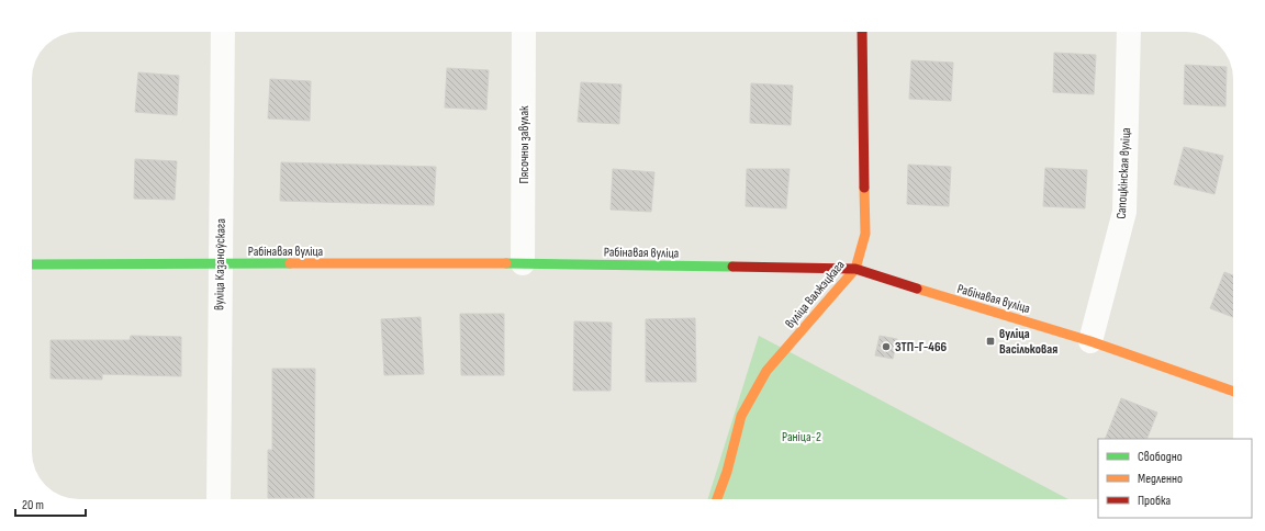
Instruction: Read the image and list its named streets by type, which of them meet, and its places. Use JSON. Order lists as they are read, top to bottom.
{
  "streets": {
    "street": [
      "Пясочны завулак",
      "Сапоцкінская вуліца",
      "Рабінавая вуліца",
      "вуліца Казаноўскага",
      "вуліца Валжэцкага"
    ]
  },
  "crossings": [
    ["Пясочны завулак", "Рабінавая вуліца"],
    ["Сапоцкінская вуліца", "Рабінавая вуліца"],
    ["Рабінавая вуліца", "вуліца Казаноўскага"],
    ["Рабінавая вуліца", "вуліца Валжэцкага"]
  ],
  "parks": ["Раніца-2"],
  "places": {
    "transit": ["вуліца Васільковая"],
    "other": ["ЗТП-Г-466"]
  },
  "legend": ["Свободно", "Медленно", "Пробка"],
  "scale_bar": "20 m"
}
